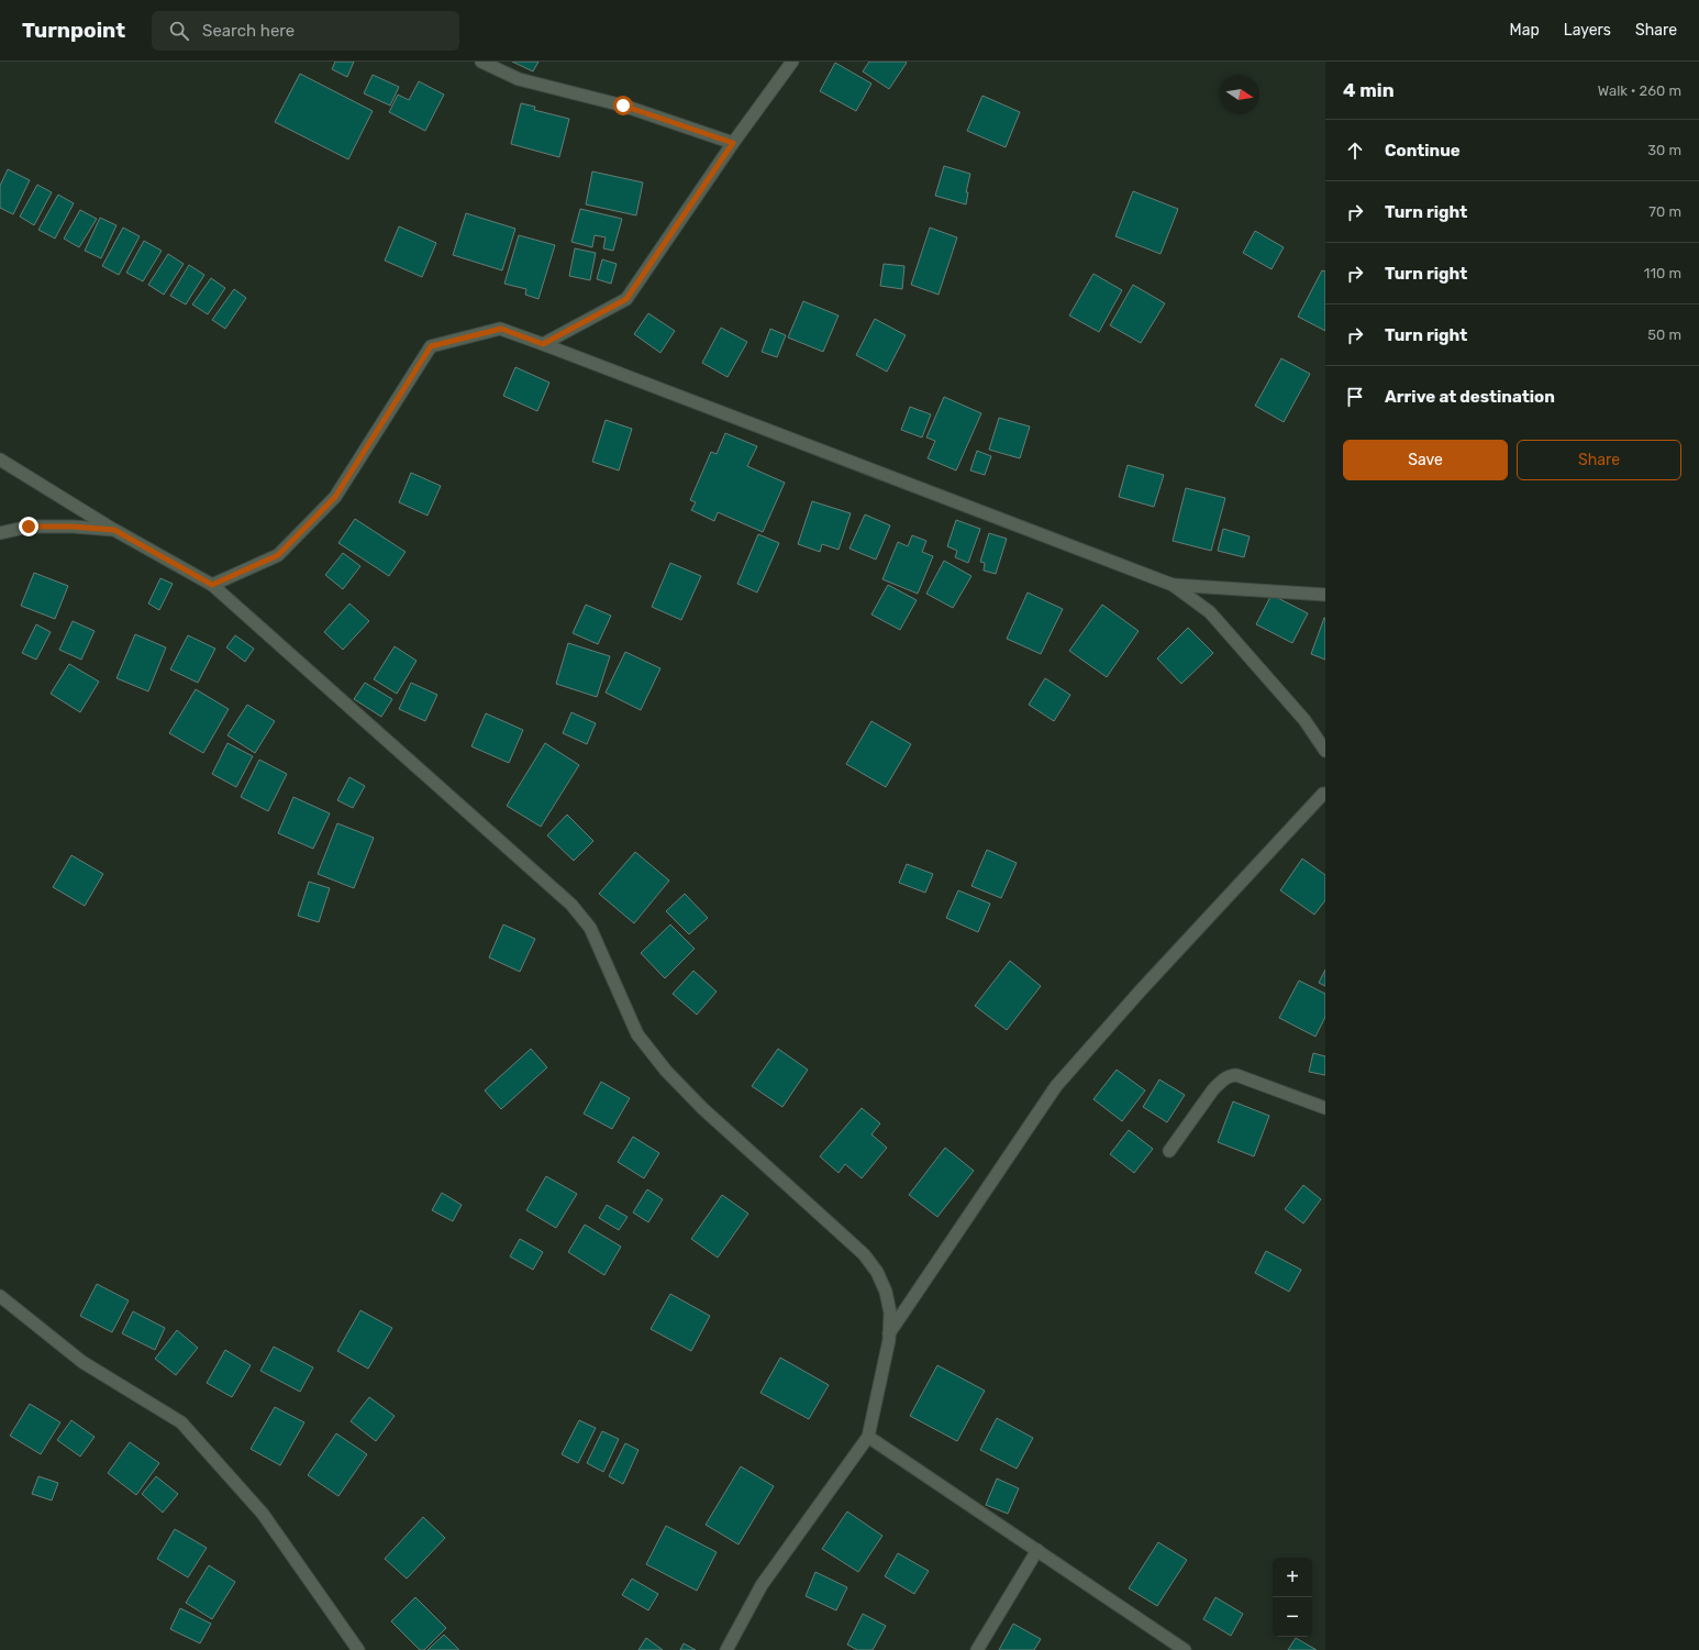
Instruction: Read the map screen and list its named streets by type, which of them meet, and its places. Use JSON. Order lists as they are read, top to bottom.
{
  "north": "right",
  "page": {
    "header": "Turnpoint",
    "search": "Search here",
    "nav": ["Map", "Layers", "Share"],
    "heading": ["4 min", "Walk · 260 m"],
    "list": [
      ["Continue", "30 m"],
      ["Turn right", "70 m"],
      ["Turn right", "110 m"],
      ["Turn right", "50 m"],
      "Arrive at destination"
    ],
    "buttons": ["Save", "Share"],
    "map_buttons": ["+", "−"]
  }
}
